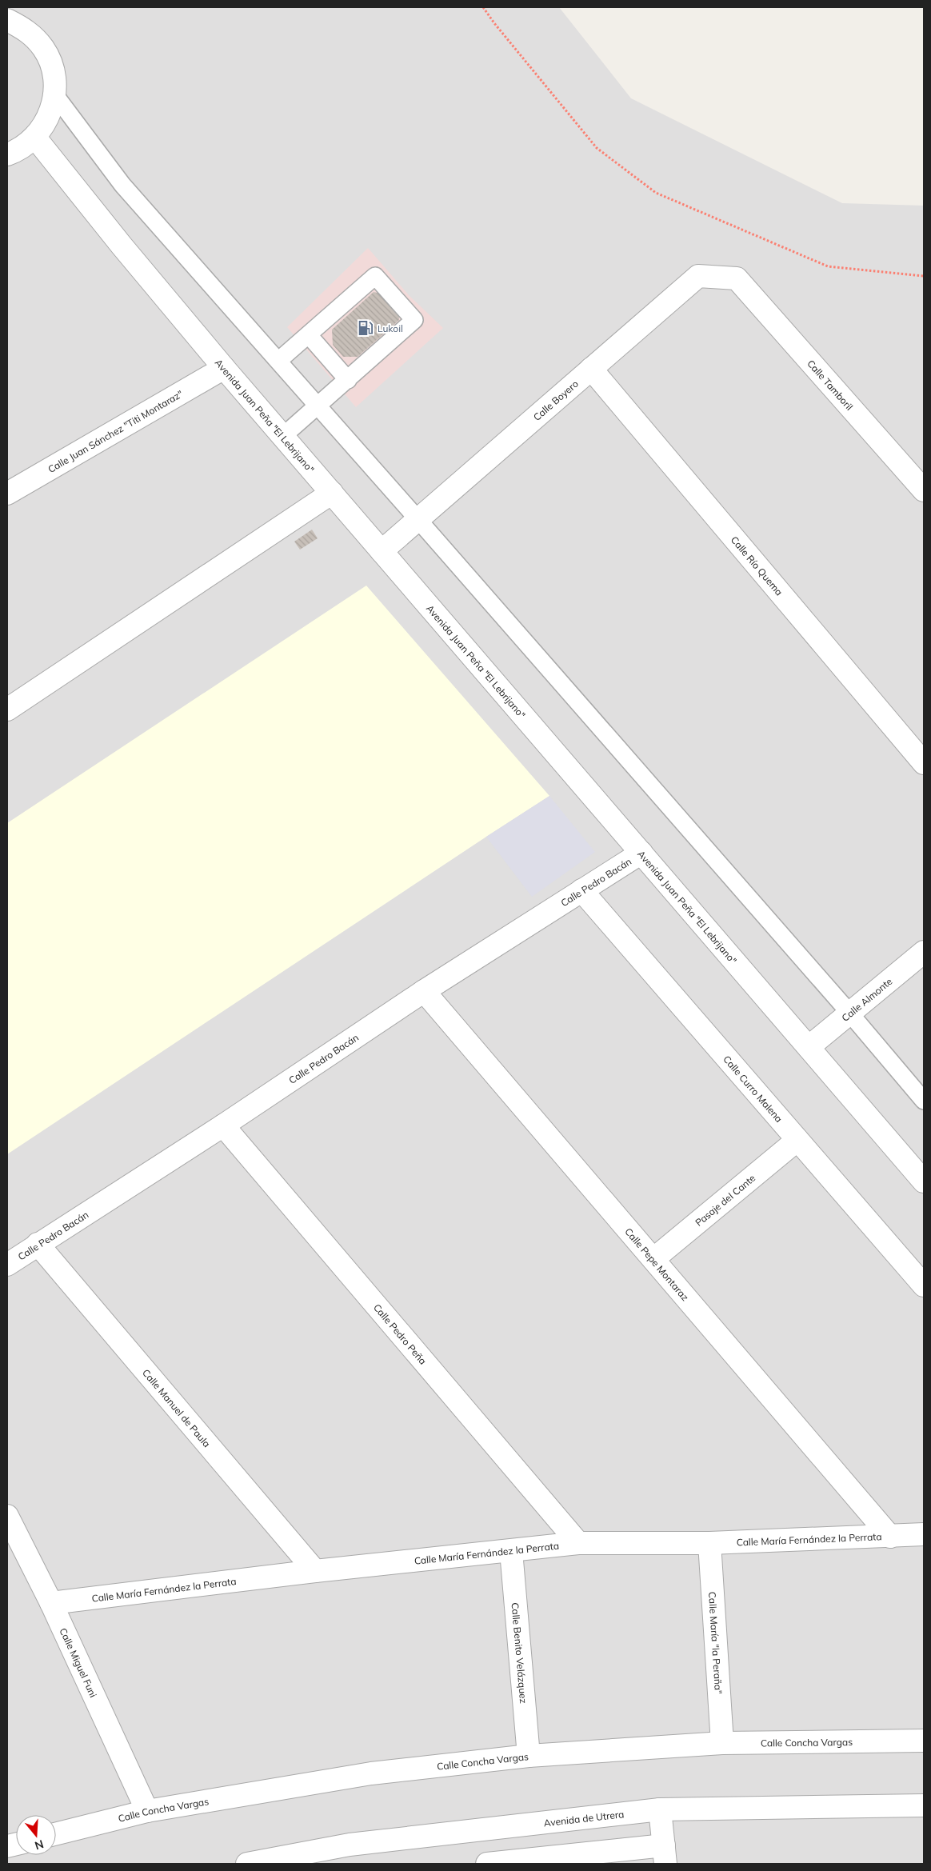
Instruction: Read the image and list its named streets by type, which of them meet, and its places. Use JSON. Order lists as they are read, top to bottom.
{
  "streets": {
    "street": [
      "Calle Tamboril",
      "Calle Boyero",
      "Avenida Juan Peña \"El Lebrijano\"",
      "Calle Juan Sánchez \"Titi Montaraz\"",
      "Calle Río Quema",
      "Calle Pedro Bacán",
      "Calle Almonte",
      "Calle Curro Malena",
      "Pasaje del Cante",
      "Calle Pepe Montaraz",
      "Calle Pedro Peña",
      "Calle Manuel de Paula",
      "Calle María Fernández la Perrata",
      "Calle María \"la Peraña\"",
      "Calle Benito Velázquez",
      "Calle Miguel Funi",
      "Calle Concha Vargas",
      "Avenida de Utrera"
    ]
  },
  "crossings": [
    ["Calle Tamboril", "Calle Boyero"],
    ["Calle Boyero", "Avenida Juan Peña \"El Lebrijano\""],
    ["Calle Boyero", "Calle Río Quema"],
    ["Avenida Juan Peña \"El Lebrijano\"", "Calle Juan Sánchez \"Titi Montaraz\""],
    ["Avenida Juan Peña \"El Lebrijano\"", "Calle Pedro Bacán"],
    ["Avenida Juan Peña \"El Lebrijano\"", "Calle Almonte"],
    ["Calle Pedro Bacán", "Calle Curro Malena"],
    ["Calle Pedro Bacán", "Calle Pepe Montaraz"],
    ["Calle Pedro Bacán", "Calle Pedro Peña"],
    ["Calle Pedro Bacán", "Calle Manuel de Paula"],
    ["Calle Curro Malena", "Pasaje del Cante"],
    ["Pasaje del Cante", "Calle Pepe Montaraz"],
    ["Calle Pepe Montaraz", "Calle María Fernández la Perrata"],
    ["Calle Pedro Peña", "Calle María Fernández la Perrata"],
    ["Calle Manuel de Paula", "Calle María Fernández la Perrata"],
    ["Calle María Fernández la Perrata", "Calle María \"la Peraña\""],
    ["Calle María Fernández la Perrata", "Calle Benito Velázquez"],
    ["Calle María Fernández la Perrata", "Calle Miguel Funi"],
    ["Calle María \"la Peraña\"", "Calle Concha Vargas"],
    ["Calle Benito Velázquez", "Calle Concha Vargas"],
    ["Calle Miguel Funi", "Calle Concha Vargas"]
  ],
  "places": {
    "fuel station": ["Lukoil"]
  },
  "north": "bottom"
}
